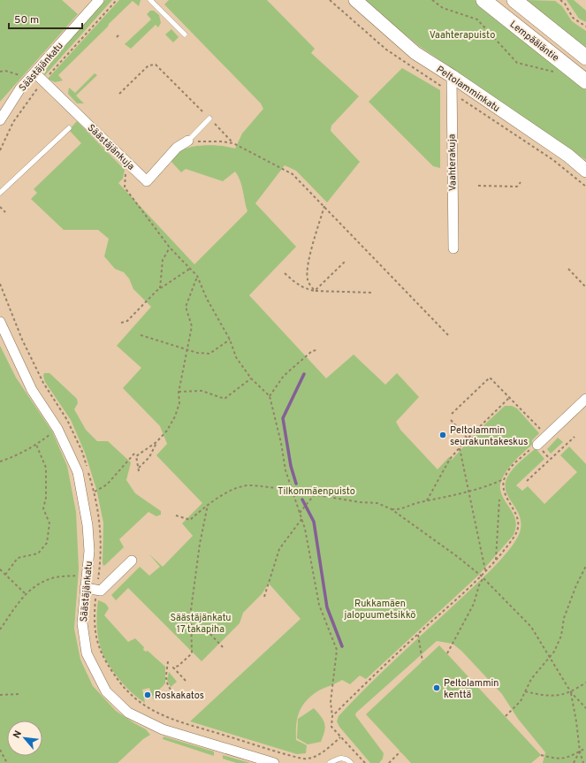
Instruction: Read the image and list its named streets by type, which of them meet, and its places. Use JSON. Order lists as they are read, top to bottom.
{
  "streets": {
    "main road": ["Lempääläntie"],
    "street": [
      "Säästäjänkatu",
      "Peltolamminkatu",
      "Säästäjänkuja",
      "Vaahterakuja"
    ]
  },
  "crossings": [
    ["Säästäjänkatu", "Säästäjänkuja"],
    ["Peltolamminkatu", "Vaahterakuja"]
  ],
  "parks": [
    "Vaahterapuisto",
    "Tilkonmäenpuisto",
    "Rukkamäen jalopuumetsikkö",
    "Säästäjänkatu 17 takapiha"
  ],
  "places": ["Peltolammin seurakuntakeskus", "Peltolammin kenttä", "Roskakatos"],
  "scale_bar": "50 m",
  "north": "top left"
}
